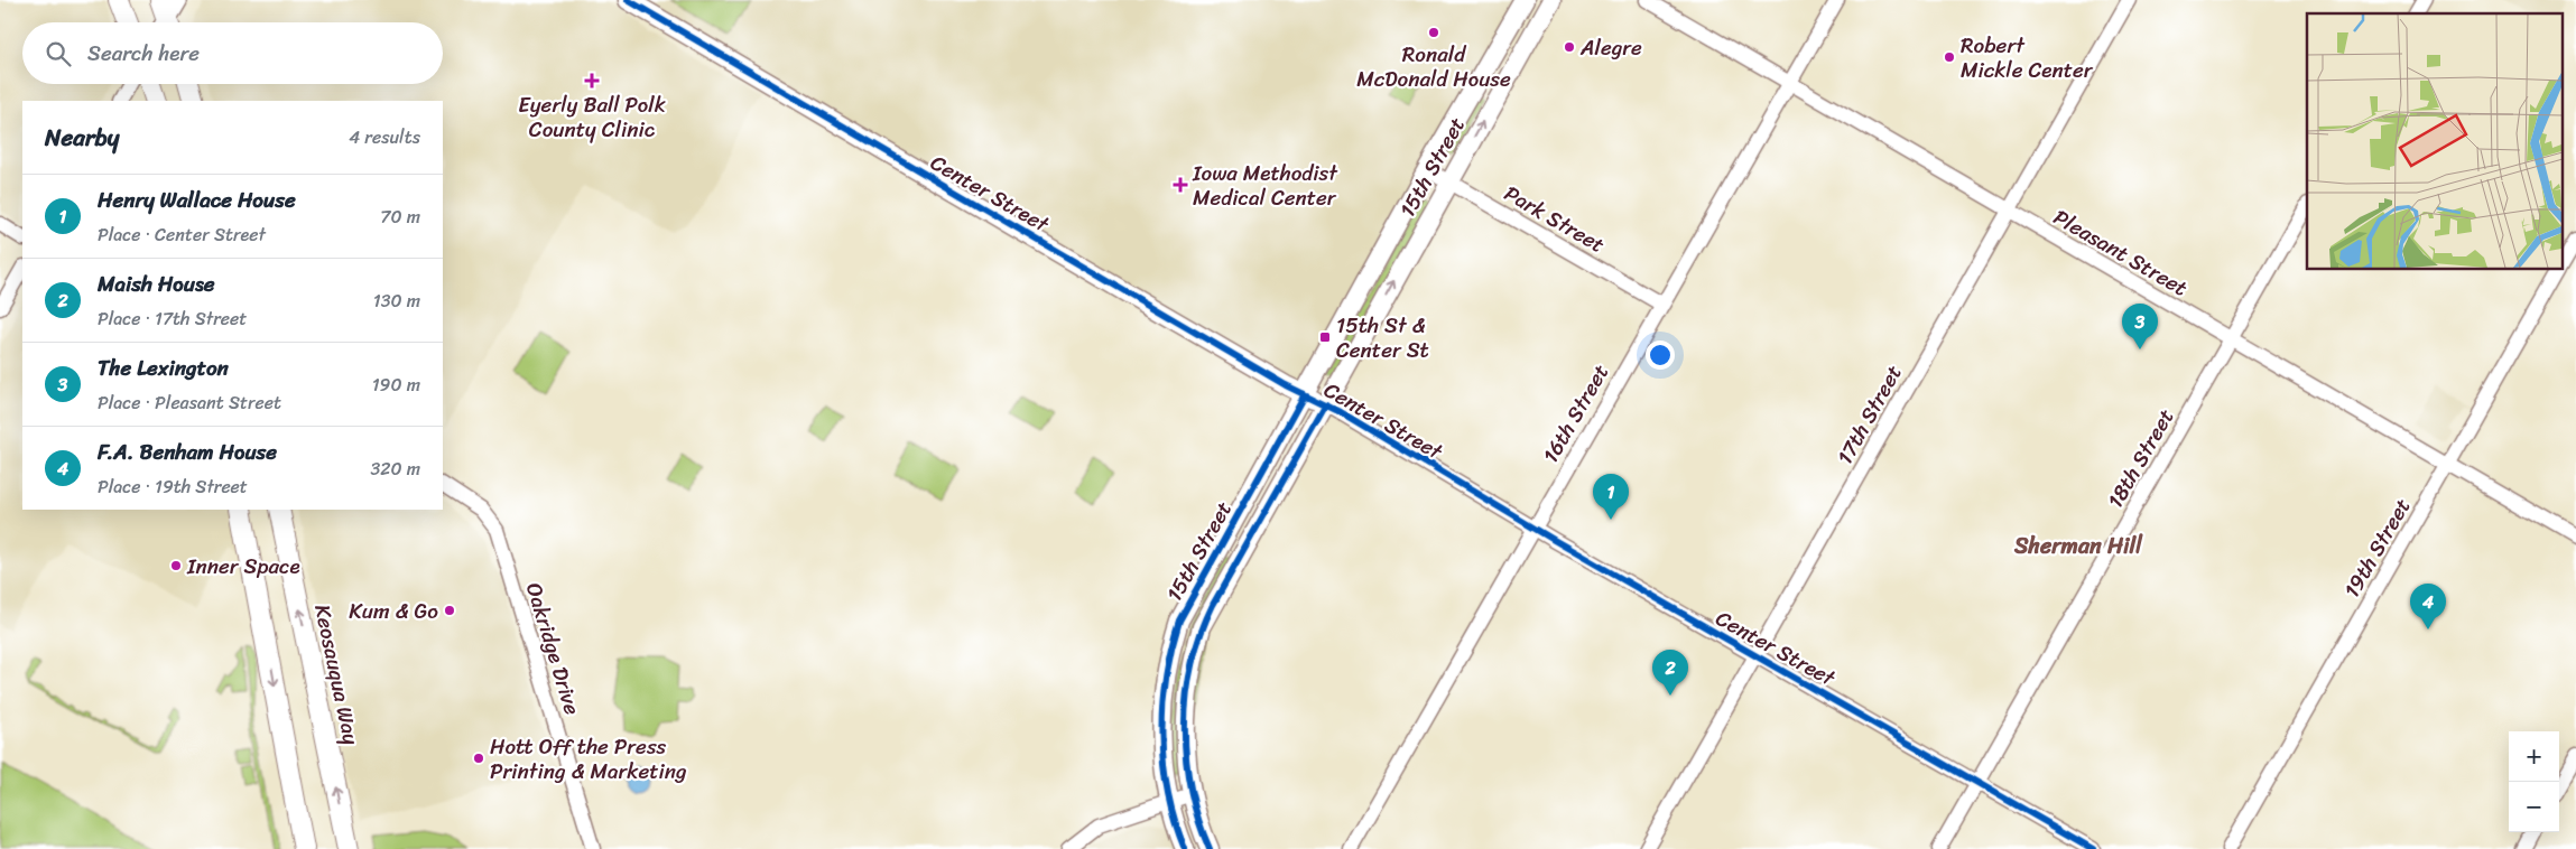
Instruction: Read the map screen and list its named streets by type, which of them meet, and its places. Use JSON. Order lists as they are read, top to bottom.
{
  "streets": {
    "main road": ["Keosauqua Way"],
    "street": [
      "15th Street",
      "Center Street",
      "Park Street",
      "Pleasant Street",
      "16th Street",
      "17th Street",
      "18th Street",
      "19th Street",
      "Oakridge Drive"
    ]
  },
  "crossings": [
    ["15th Street", "Center Street"],
    ["15th Street", "Park Street"],
    ["Center Street", "16th Street"],
    ["Center Street", "17th Street"],
    ["Center Street", "18th Street"],
    ["Park Street", "16th Street"],
    ["Pleasant Street", "16th Street"],
    ["Pleasant Street", "17th Street"],
    ["Pleasant Street", "18th Street"],
    ["Pleasant Street", "19th Street"]
  ],
  "districts": ["Sherman Hill"],
  "places": {
    "other": [
      "Ronald McDonald House",
      "Alegre",
      "Robert Mickle Center",
      "Inner Space",
      "Kum & Go",
      "Hott Off the Press Printing & Marketing"
    ],
    "health": ["Eyerly Ball Polk County Clinic", "Iowa Methodist Medical Center"],
    "transit": ["15th St & Center St"]
  },
  "page": {
    "search": "Search here",
    "heading": ["Nearby", "4 results"],
    "list": [
      {
        "mark": "1",
        "name": "Henry Wallace House",
        "note": "Place · Center Street",
        "value": "70 m"
      },
      {
        "mark": "2",
        "name": "Maish House",
        "note": "Place · 17th Street",
        "value": "130 m"
      },
      {
        "mark": "3",
        "name": "The Lexington",
        "note": "Place · Pleasant Street",
        "value": "190 m"
      },
      {
        "mark": "4",
        "name": "F.A. Benham House",
        "note": "Place · 19th Street",
        "value": "320 m"
      }
    ],
    "pins": [
      "3",
      "1",
      "4",
      "2"
    ],
    "map_buttons": ["+", "−"]
  }
}
